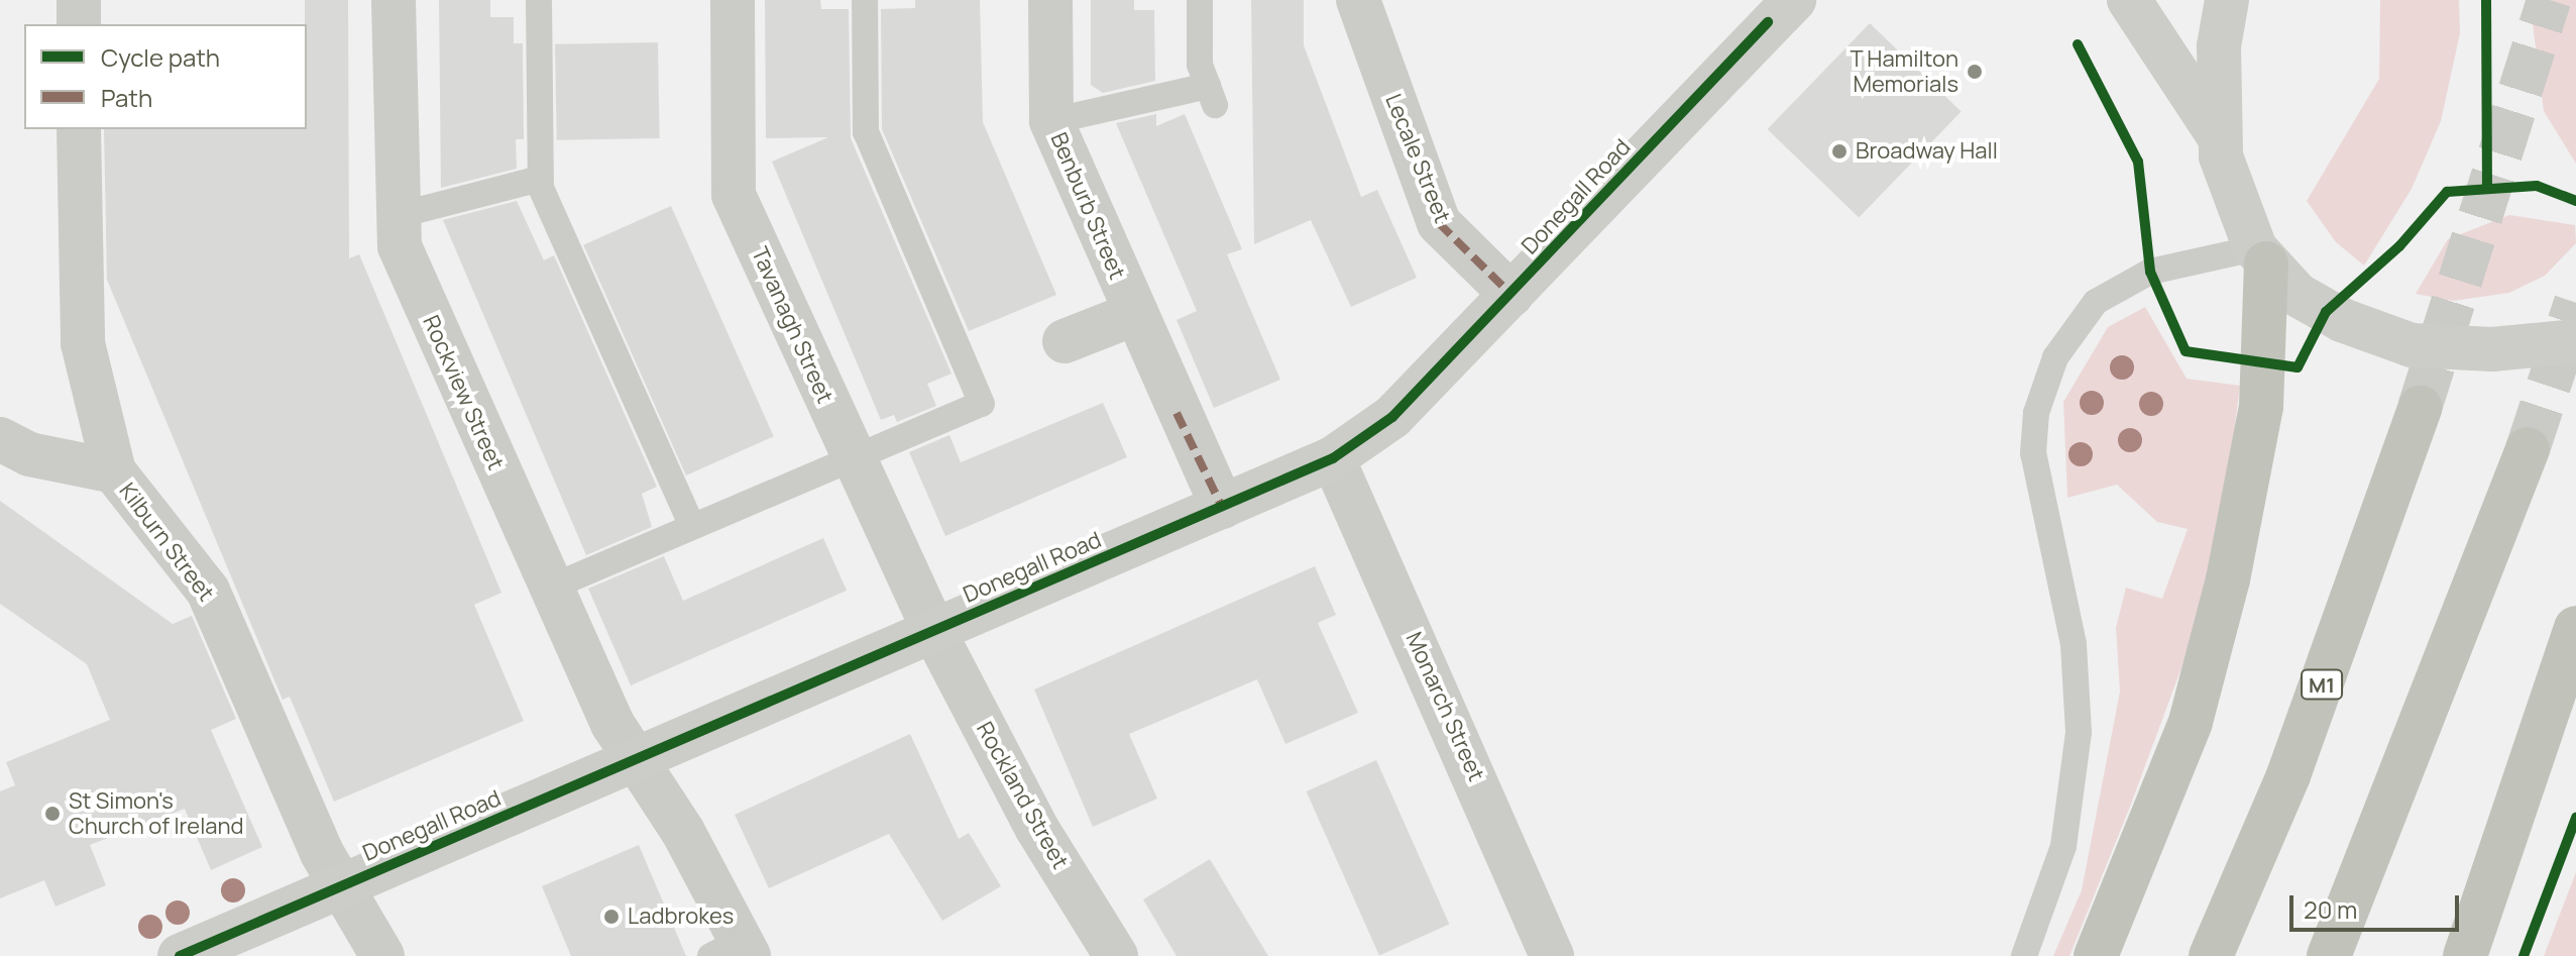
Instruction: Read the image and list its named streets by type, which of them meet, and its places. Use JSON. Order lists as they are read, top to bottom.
{
  "streets": {
    "highway": ["M1"],
    "street": [
      "Lecale Street",
      "Donegall Road",
      "Benburb Street",
      "Tavanagh Street",
      "Rockview Street",
      "Kilburn Street",
      "Monarch Street",
      "Rockland Street"
    ]
  },
  "crossings": [
    ["Lecale Street", "Donegall Road"],
    ["Donegall Road", "Benburb Street"],
    ["Donegall Road", "Tavanagh Street"],
    ["Donegall Road", "Rockview Street"],
    ["Donegall Road", "Kilburn Street"],
    ["Donegall Road", "Monarch Street"],
    ["Donegall Road", "Rockland Street"],
    ["Tavanagh Street", "Rockland Street"]
  ],
  "places": [
    "T Hamilton Memorials",
    "Broadway Hall",
    "St Simon's Church of Ireland",
    "Ladbrokes"
  ],
  "legend": ["Cycle path", "Path"],
  "scale_bar": "20 m"
}
